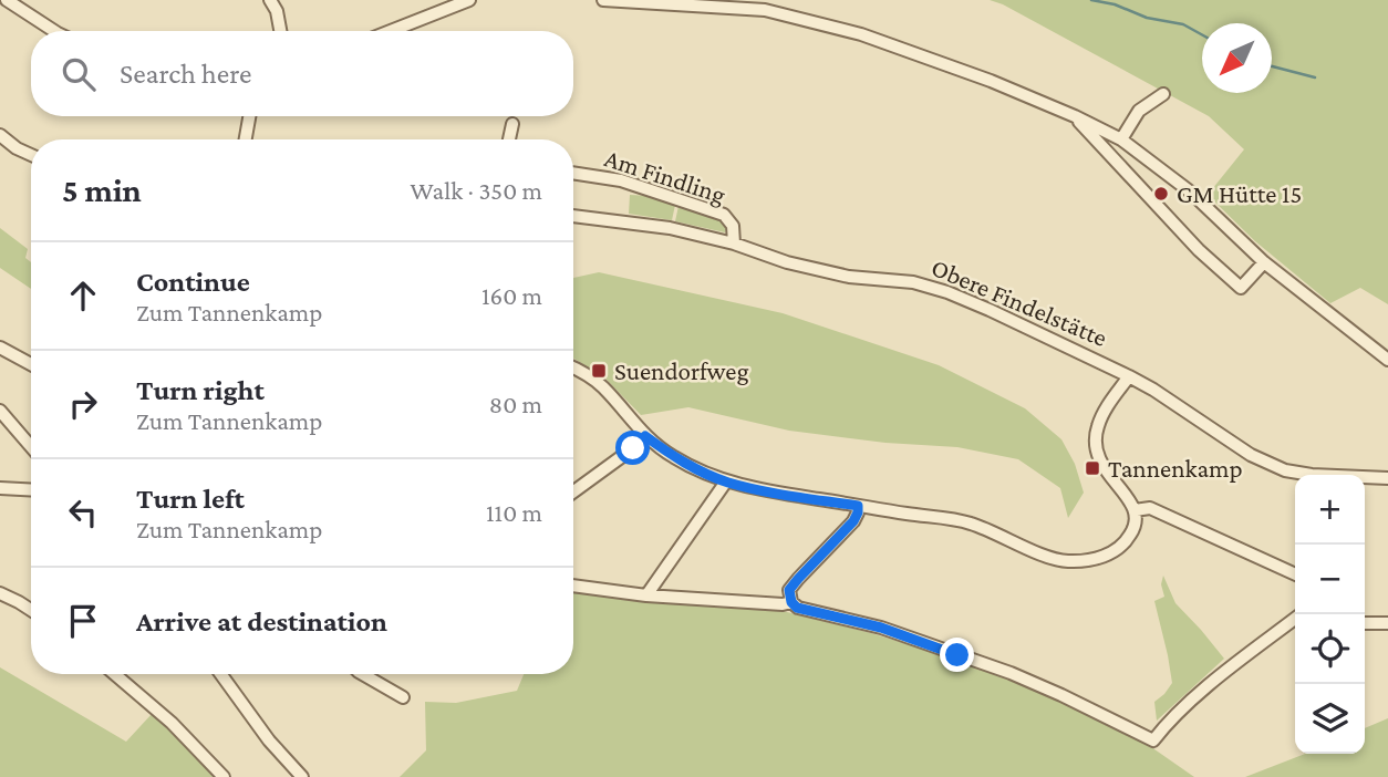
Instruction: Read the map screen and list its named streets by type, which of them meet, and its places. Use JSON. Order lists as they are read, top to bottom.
{
  "streets": {
    "street": ["Am Findling", "Obere Findelstätte"]
  },
  "crossings": [
    ["Am Findling", "Obere Findelstätte"]
  ],
  "places": {
    "other": ["GM Hütte 15"],
    "transit": ["Suendorfweg", "Tannenkamp"]
  },
  "north": "bottom left",
  "page": {
    "search": "Search here",
    "heading": ["5 min", "Walk · 350 m"],
    "list": [
      ["Continue", "Zum Tannenkamp", "160 m"],
      ["Turn right", "Zum Tannenkamp", "80 m"],
      ["Turn left", "Zum Tannenkamp", "110 m"],
      "Arrive at destination"
    ],
    "map_buttons": ["+", "−"]
  }
}
